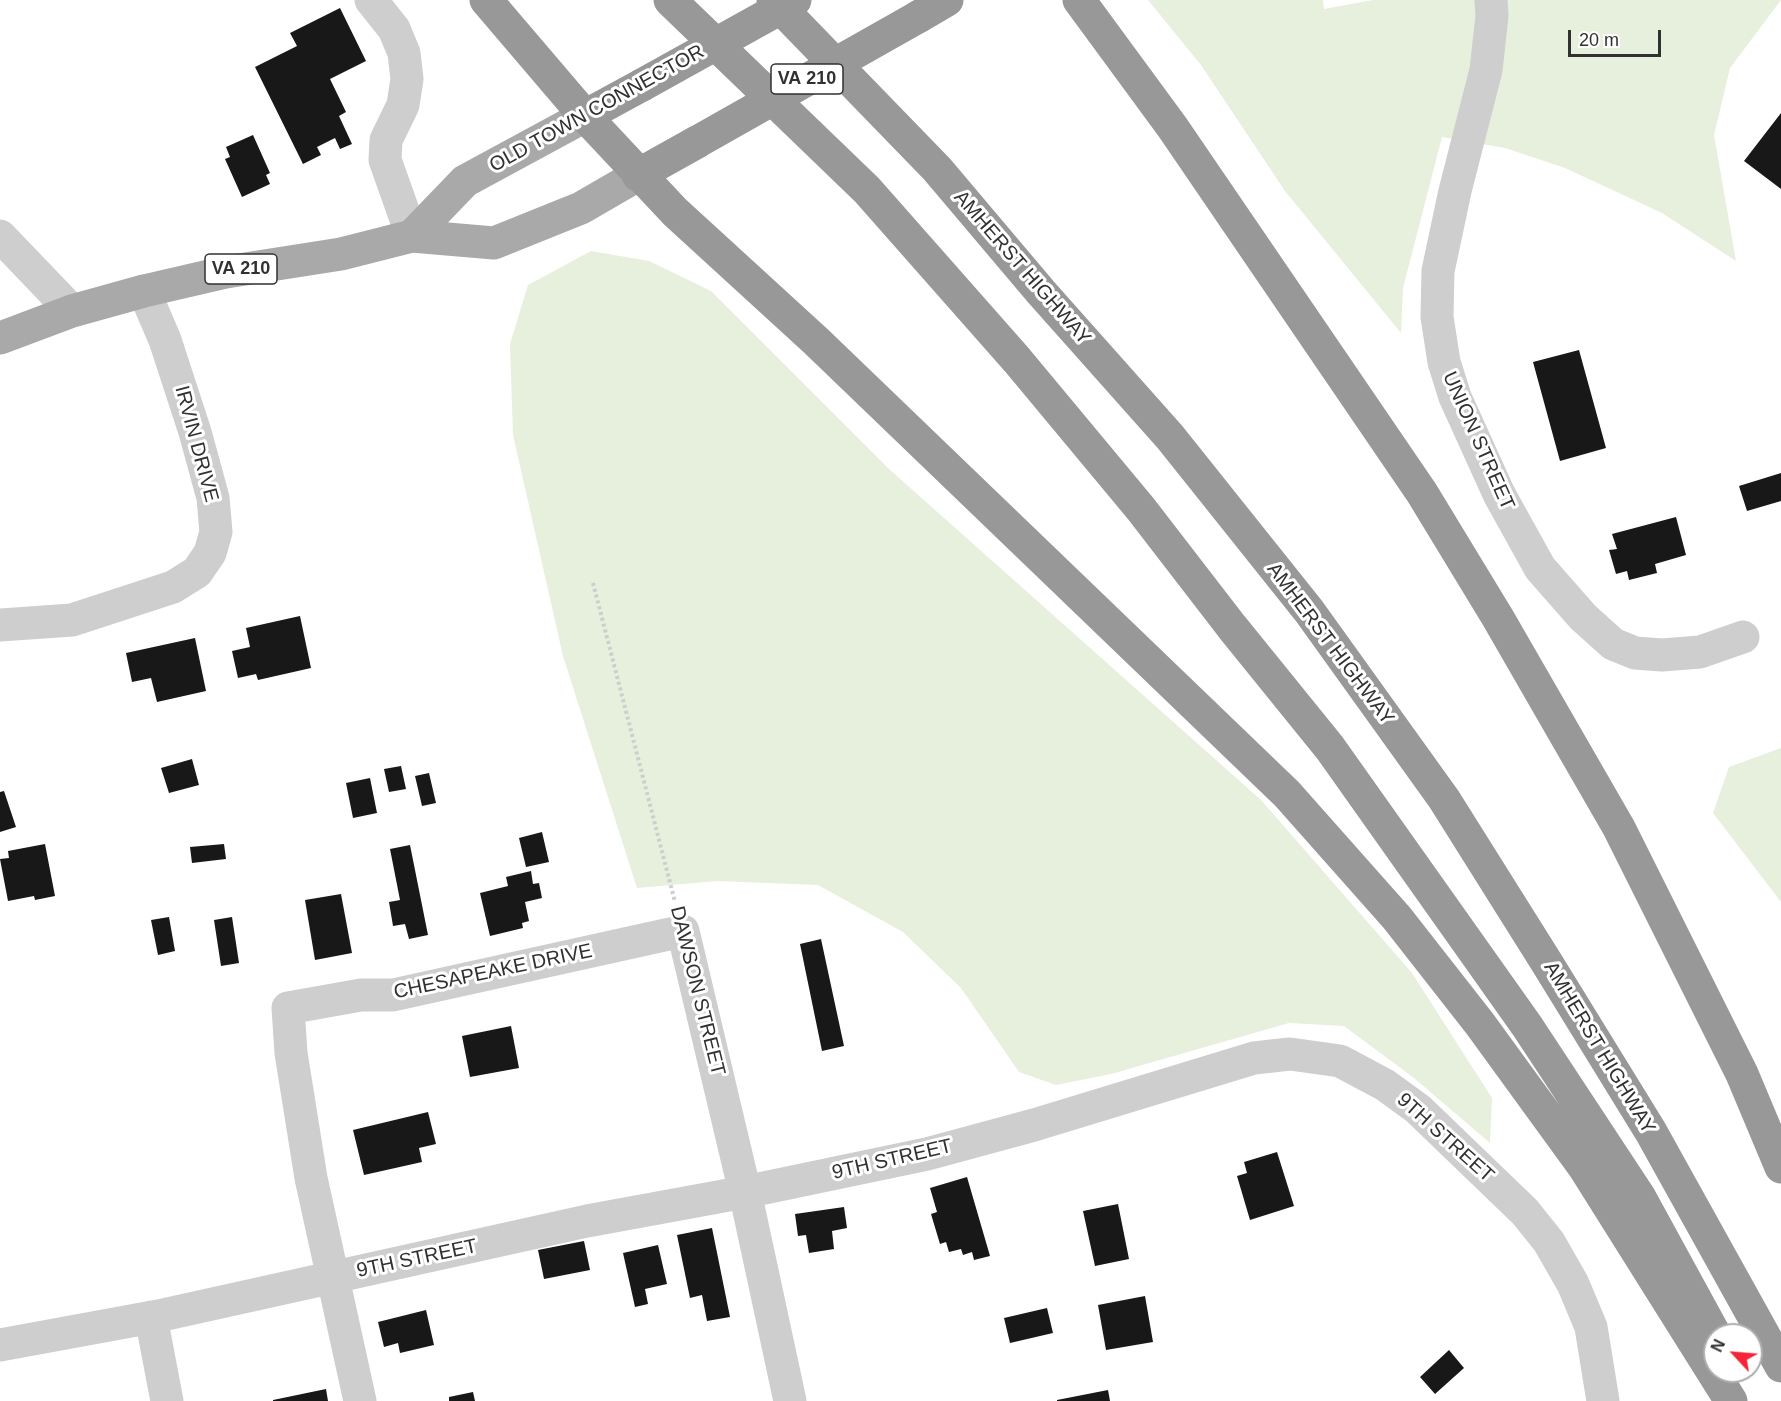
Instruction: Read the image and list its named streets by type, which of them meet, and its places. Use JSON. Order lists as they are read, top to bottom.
{
  "streets": {
    "highway": ["VA 210", "OLD TOWN CONNECTOR", "AMHERST HIGHWAY"],
    "street": [
      "UNION STREET",
      "IRVIN DRIVE",
      "CHESAPEAKE DRIVE",
      "DAWSON STREET",
      "9TH STREET"
    ]
  },
  "crossings": [
    ["VA 210", "OLD TOWN CONNECTOR"],
    ["VA 210", "IRVIN DRIVE"],
    ["CHESAPEAKE DRIVE", "DAWSON STREET"],
    ["CHESAPEAKE DRIVE", "9TH STREET"],
    ["DAWSON STREET", "9TH STREET"]
  ],
  "scale_bar": "20 m",
  "north": "top left"
}
